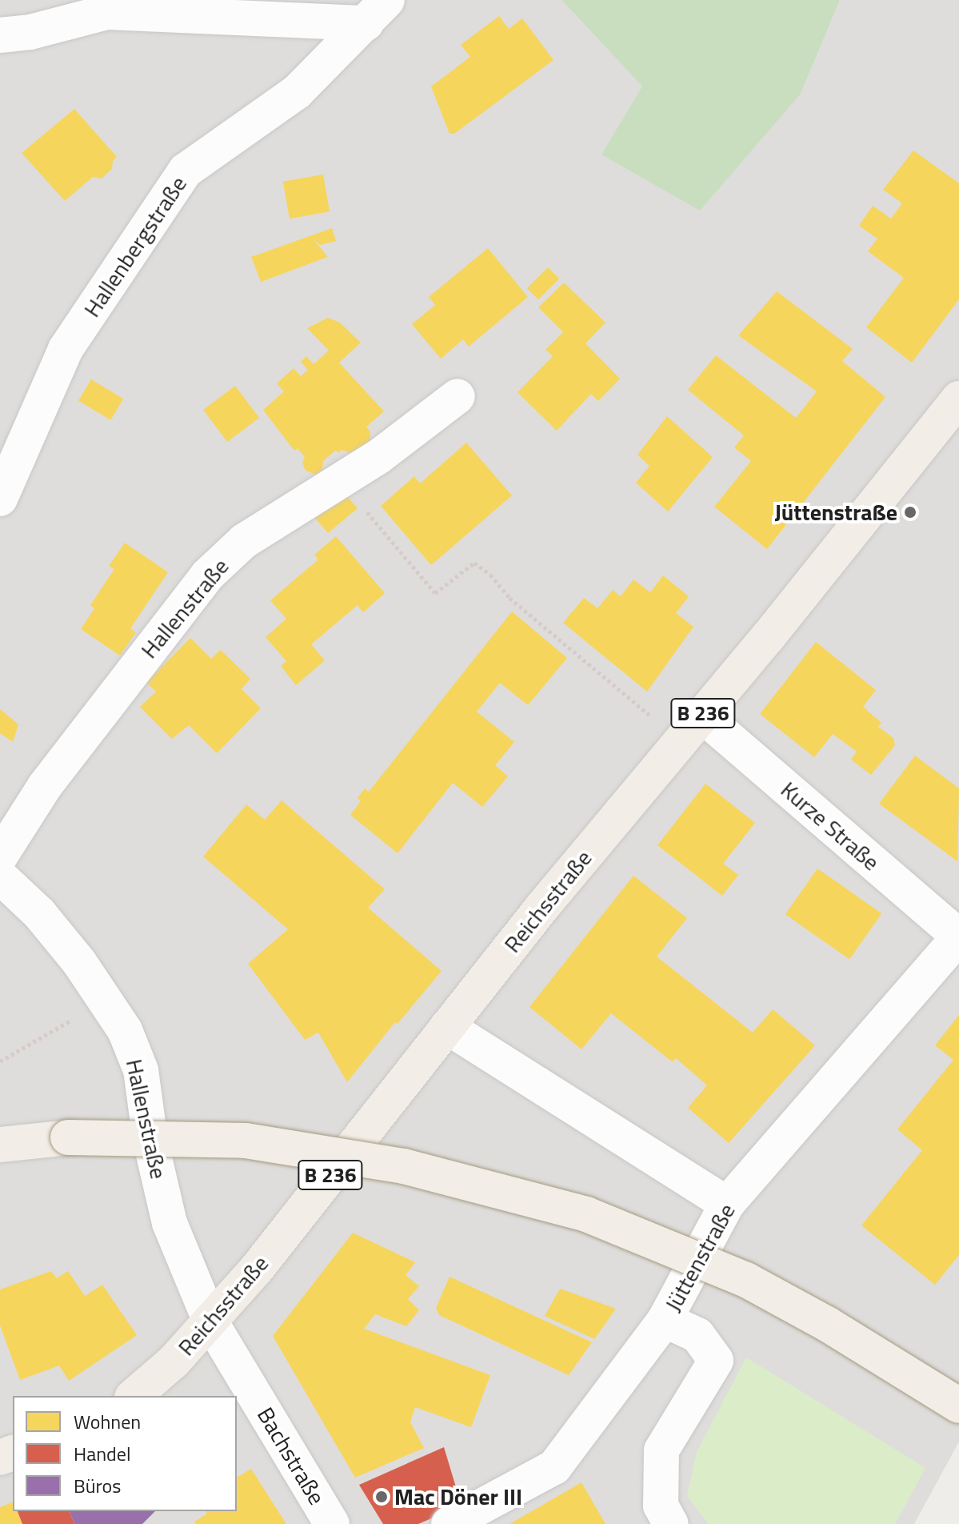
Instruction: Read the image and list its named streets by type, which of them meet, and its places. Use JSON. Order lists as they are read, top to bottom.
{
  "streets": {
    "main road": ["B 236", "Reichsstraße"],
    "street": [
      "Hallenbergstraße",
      "Hallenstraße",
      "Kurze Straße",
      "Jüttenstraße",
      "Bachstraße"
    ]
  },
  "crossings": [
    ["Hallenstraße", "Reichsstraße"],
    ["Hallenstraße", "Bachstraße"],
    ["Kurze Straße", "Reichsstraße"],
    ["Kurze Straße", "Jüttenstraße"],
    ["Reichsstraße", "Bachstraße"]
  ],
  "places": ["Jüttenstraße", "Mac Döner III"],
  "legend": ["Wohnen", "Handel", "Büros"]
}
